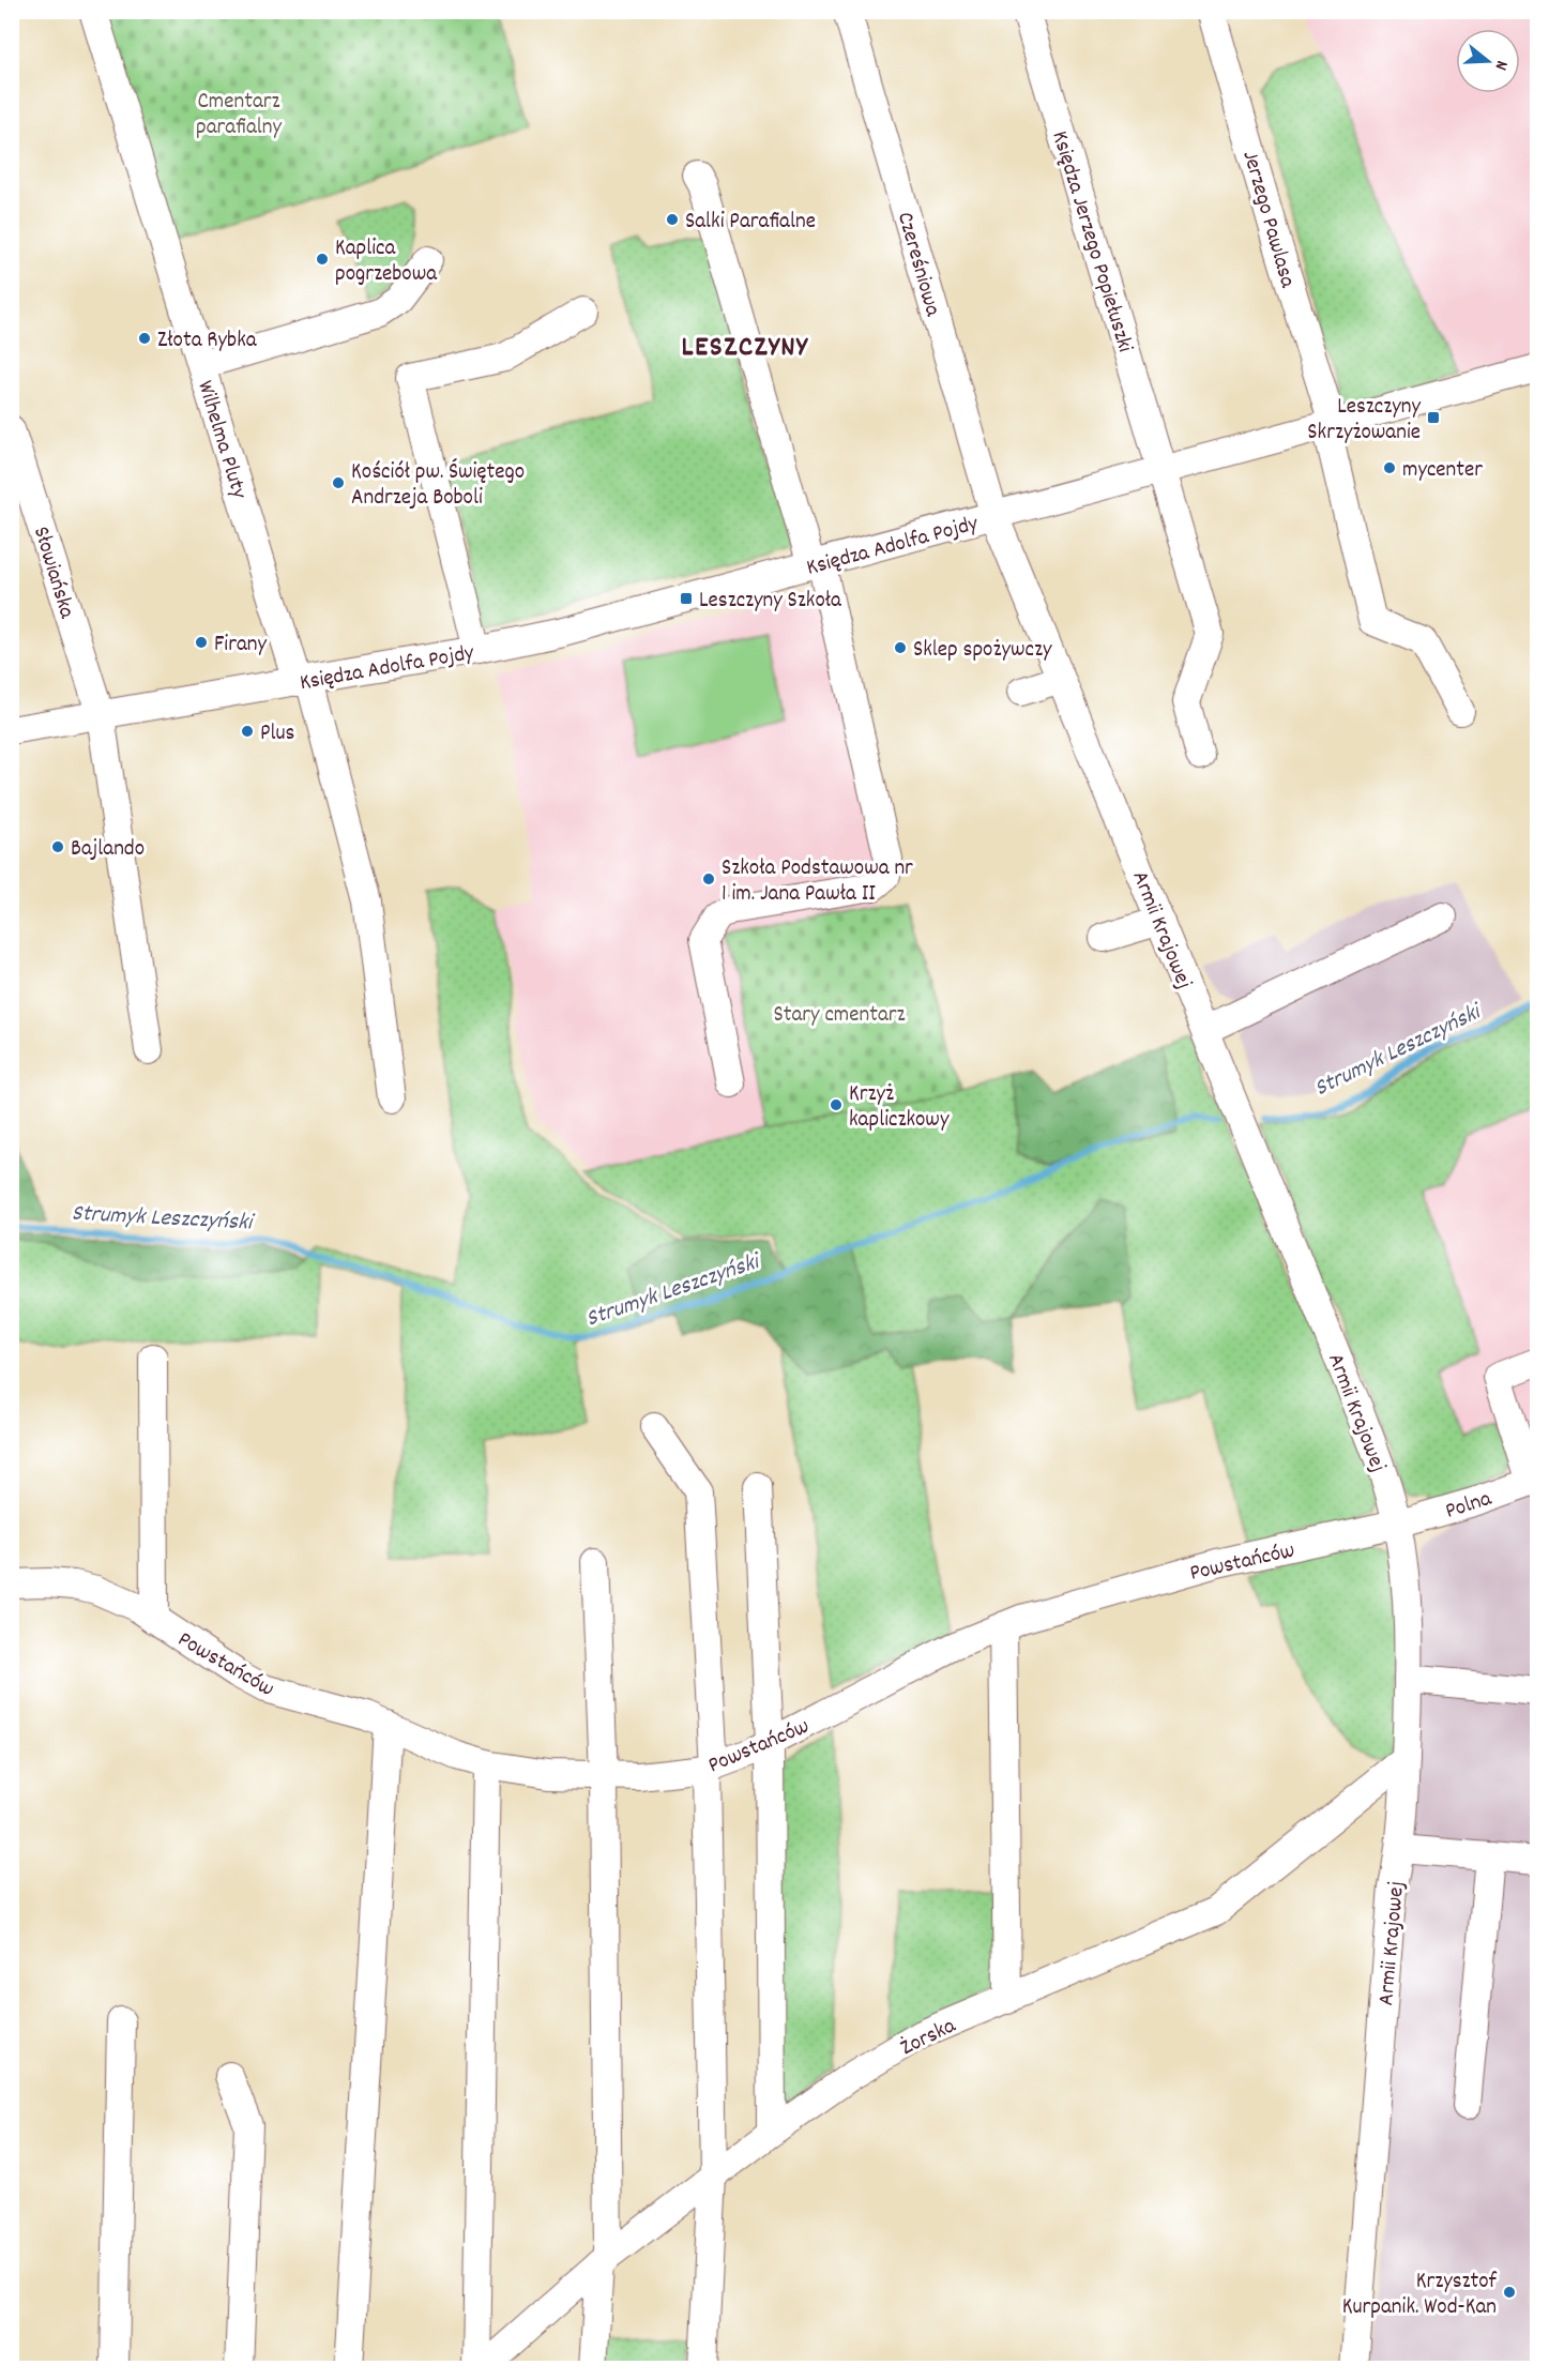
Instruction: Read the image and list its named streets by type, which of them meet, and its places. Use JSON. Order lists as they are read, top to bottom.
{
  "streets": {
    "street": [
      "Jerzego Pawlasa",
      "Księdza Jerzego Popiełuszki",
      "Czereśniowa",
      "Wilhelma Pluty",
      "Księdza Adolfa Pojdy",
      "Słowiańska",
      "Armii Krajowej",
      "Polna",
      "Powstańców",
      "Żorska"
    ]
  },
  "crossings": [
    ["Jerzego Pawlasa", "Księdza Adolfa Pojdy"],
    ["Księdza Jerzego Popiełuszki", "Księdza Adolfa Pojdy"],
    ["Czereśniowa", "Księdza Adolfa Pojdy"],
    ["Czereśniowa", "Armii Krajowej"],
    ["Wilhelma Pluty", "Księdza Adolfa Pojdy"],
    ["Księdza Adolfa Pojdy", "Słowiańska"],
    ["Księdza Adolfa Pojdy", "Armii Krajowej"],
    ["Armii Krajowej", "Polna"],
    ["Armii Krajowej", "Powstańców"],
    ["Armii Krajowej", "Żorska"],
    ["Polna", "Powstańców"]
  ],
  "districts": ["LESZCZYNY"],
  "water": ["Strumyk Leszczyński"],
  "parks": ["Cmentarz parafialny", "Stary cmentarz"],
  "places": {
    "other": [
      "Salki Parafialne",
      "Kaplica pogrzebowa",
      "Złota Rybka",
      "mycenter",
      "Kościół pw. Świętego Andrzeja Boboli",
      "Firany",
      "Sklep spożywczy",
      "Plus",
      "Bajlando",
      "Szkoła Podstawowa nr 1 im. Jana Pawła II",
      "Krzyż kapliczkowy",
      "Krzysztof Kurpanik. Wod-Kan"
    ],
    "transit": ["Leszczyny Skrzyżowanie", "Leszczyny Szkoła"]
  },
  "north": "right"
}
